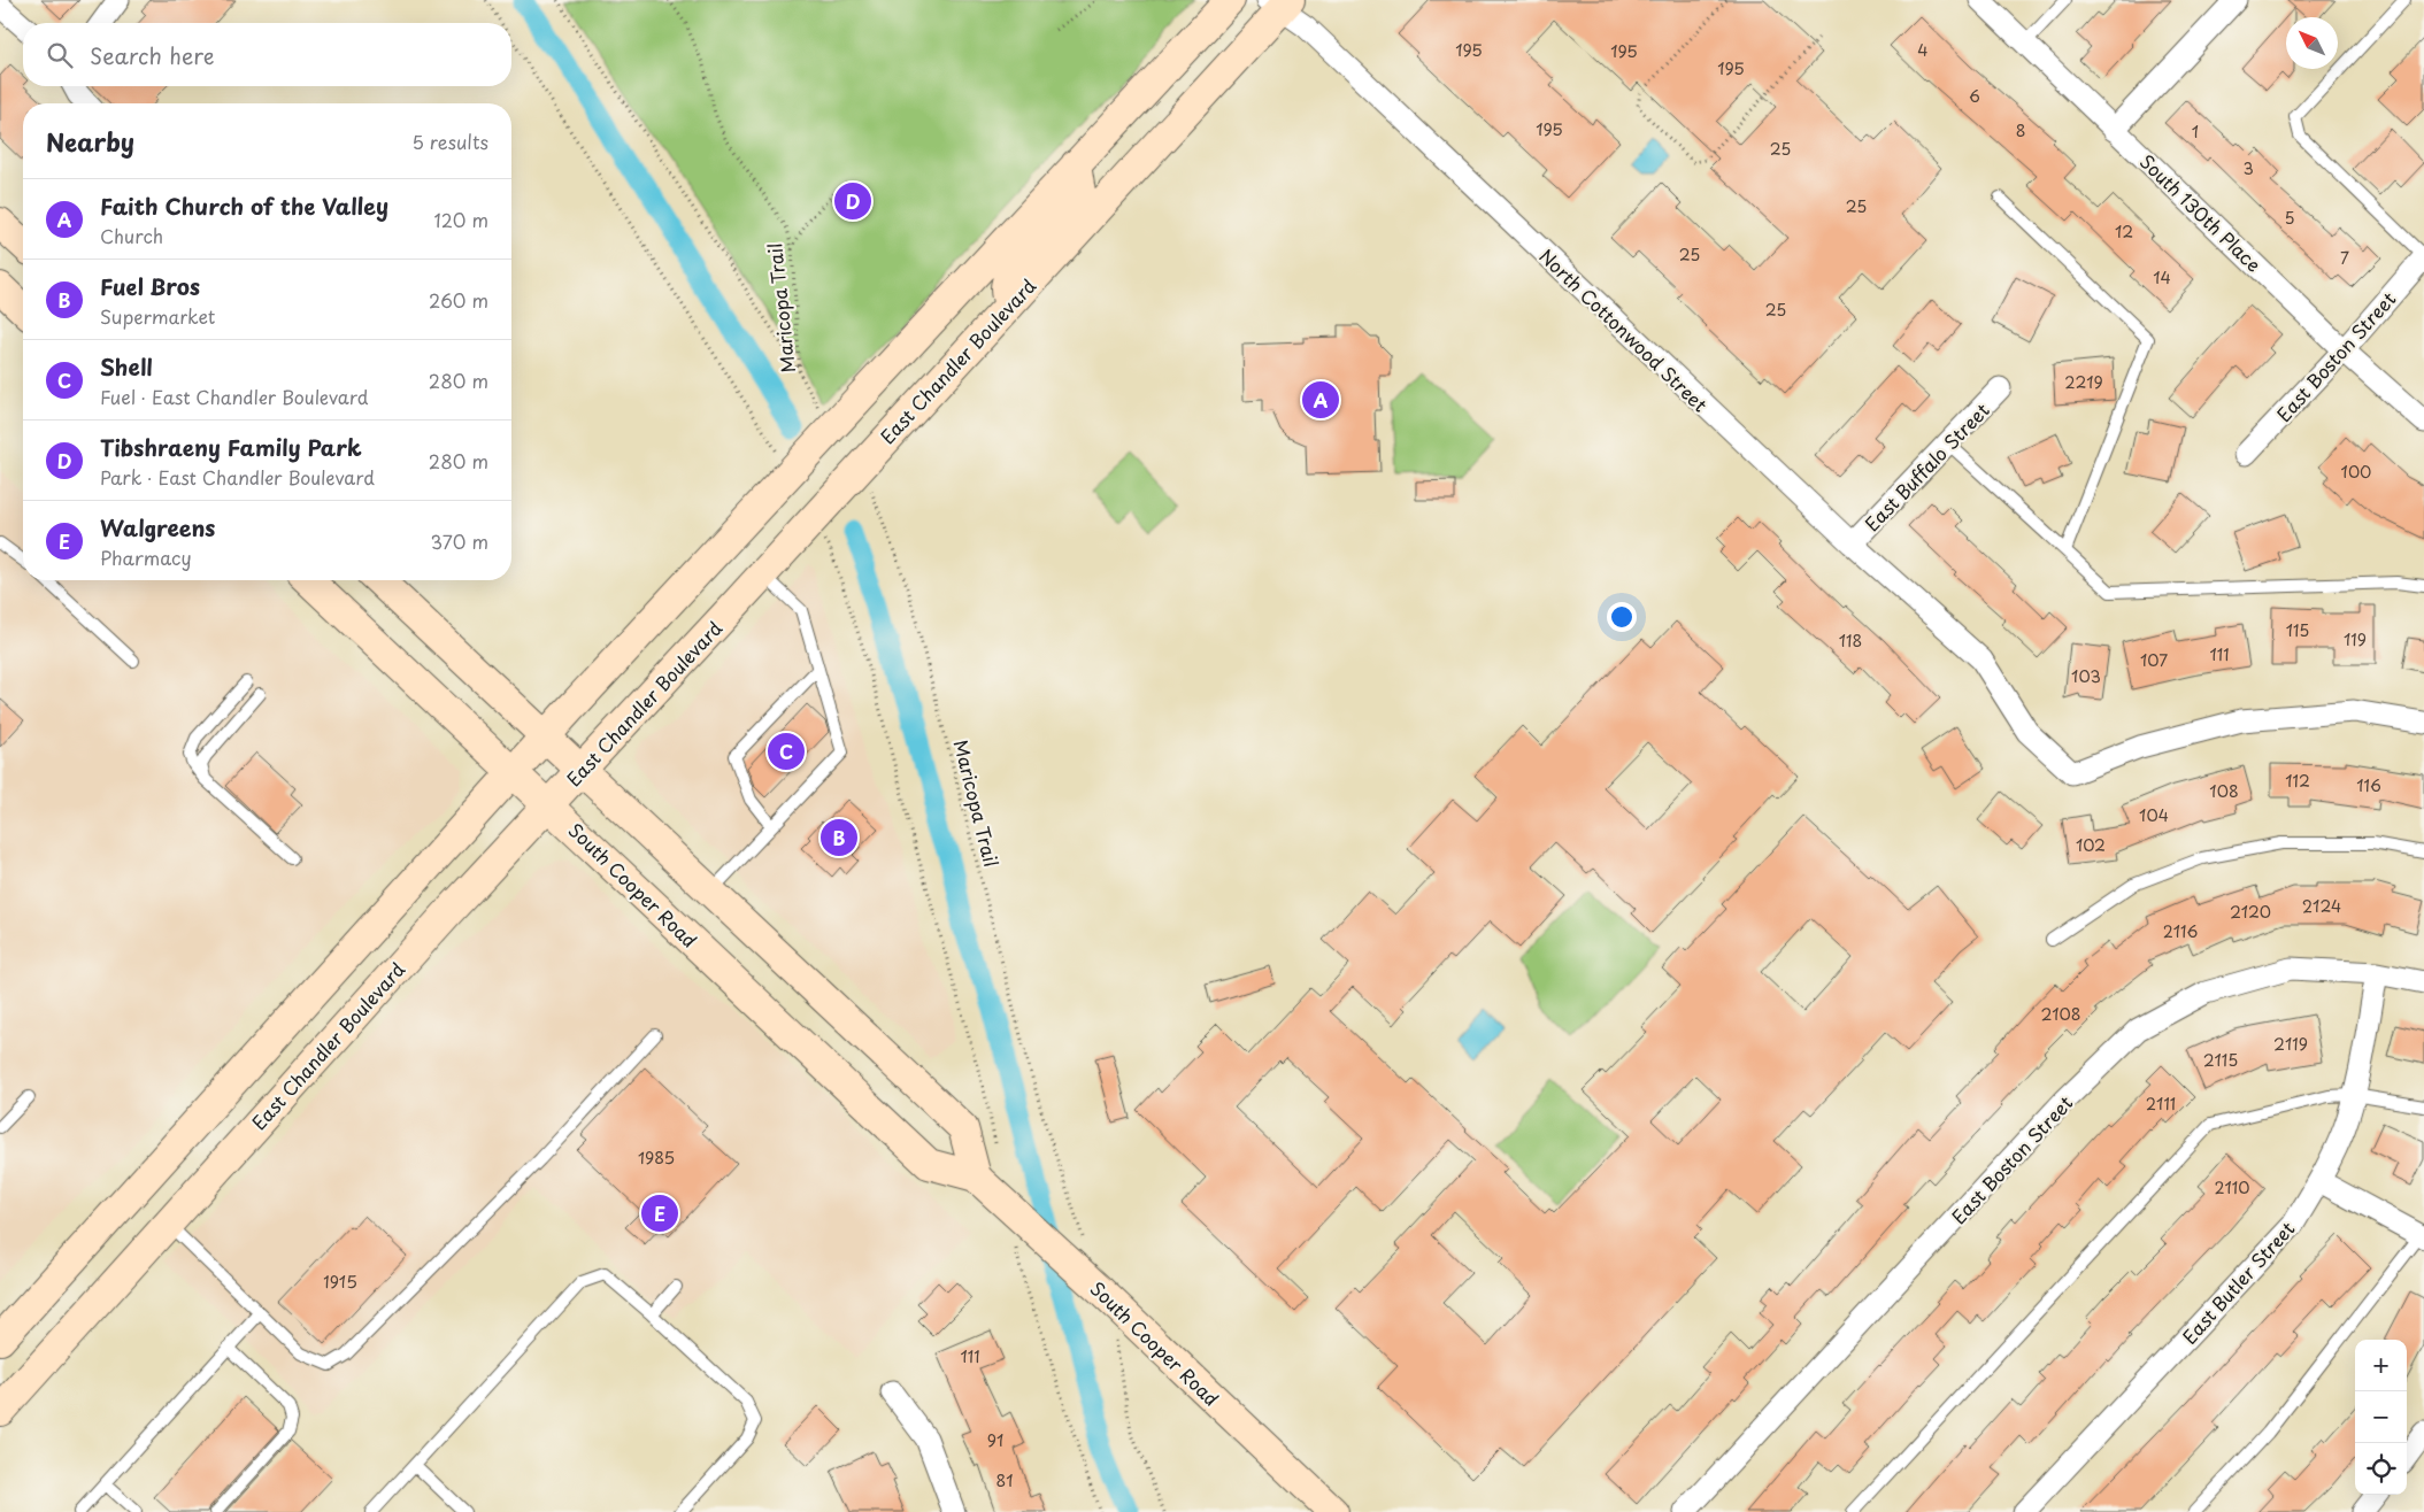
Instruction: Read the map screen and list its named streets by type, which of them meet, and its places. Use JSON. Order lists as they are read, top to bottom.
{
  "streets": {
    "main road": ["East Chandler Boulevard", "South Cooper Road"],
    "street": [
      "South 130th Place",
      "North Cottonwood Street",
      "East Boston Street",
      "East Buffalo Street",
      "East Butler Street"
    ],
    "path": ["Maricopa Trail"]
  },
  "crossings": [
    ["South 130th Place", "East Boston Street"],
    ["North Cottonwood Street", "East Chandler Boulevard"],
    ["North Cottonwood Street", "East Buffalo Street"],
    ["East Boston Street", "East Butler Street"],
    ["East Chandler Boulevard", "South Cooper Road"]
  ],
  "house_numbers": [
    "195",
    "4",
    "195",
    "195",
    "6",
    "195",
    "8",
    "1",
    "25",
    "3",
    "25",
    "5",
    "12",
    "25",
    "7",
    "14",
    "25",
    "2219",
    "100",
    "115",
    "119",
    "118",
    "111",
    "107",
    "103",
    "112",
    "116",
    "108",
    "104",
    "102",
    "2124",
    "2120",
    "2116",
    "2108",
    "2119",
    "2115",
    "2111",
    "1985",
    "2110",
    "1915",
    "111",
    "91",
    "81"
  ],
  "north": "top left",
  "page": {
    "search": "Search here",
    "heading": ["Nearby", "5 results"],
    "list": [
      {
        "mark": "A",
        "name": "Faith Church of the Valley",
        "note": "Church",
        "value": "120 m"
      },
      {
        "mark": "B",
        "name": "Fuel Bros",
        "note": "Supermarket",
        "value": "260 m"
      },
      {
        "mark": "C",
        "name": "Shell",
        "note": "Fuel · East Chandler Boulevard",
        "value": "280 m"
      },
      {
        "mark": "D",
        "name": "Tibshraeny Family Park",
        "note": "Park · East Chandler Boulevard",
        "value": "280 m"
      },
      {
        "mark": "E",
        "name": "Walgreens",
        "note": "Pharmacy",
        "value": "370 m"
      }
    ],
    "pins": [
      "D",
      "A",
      "C",
      "B",
      "E"
    ],
    "map_buttons": ["+", "−"]
  }
}
